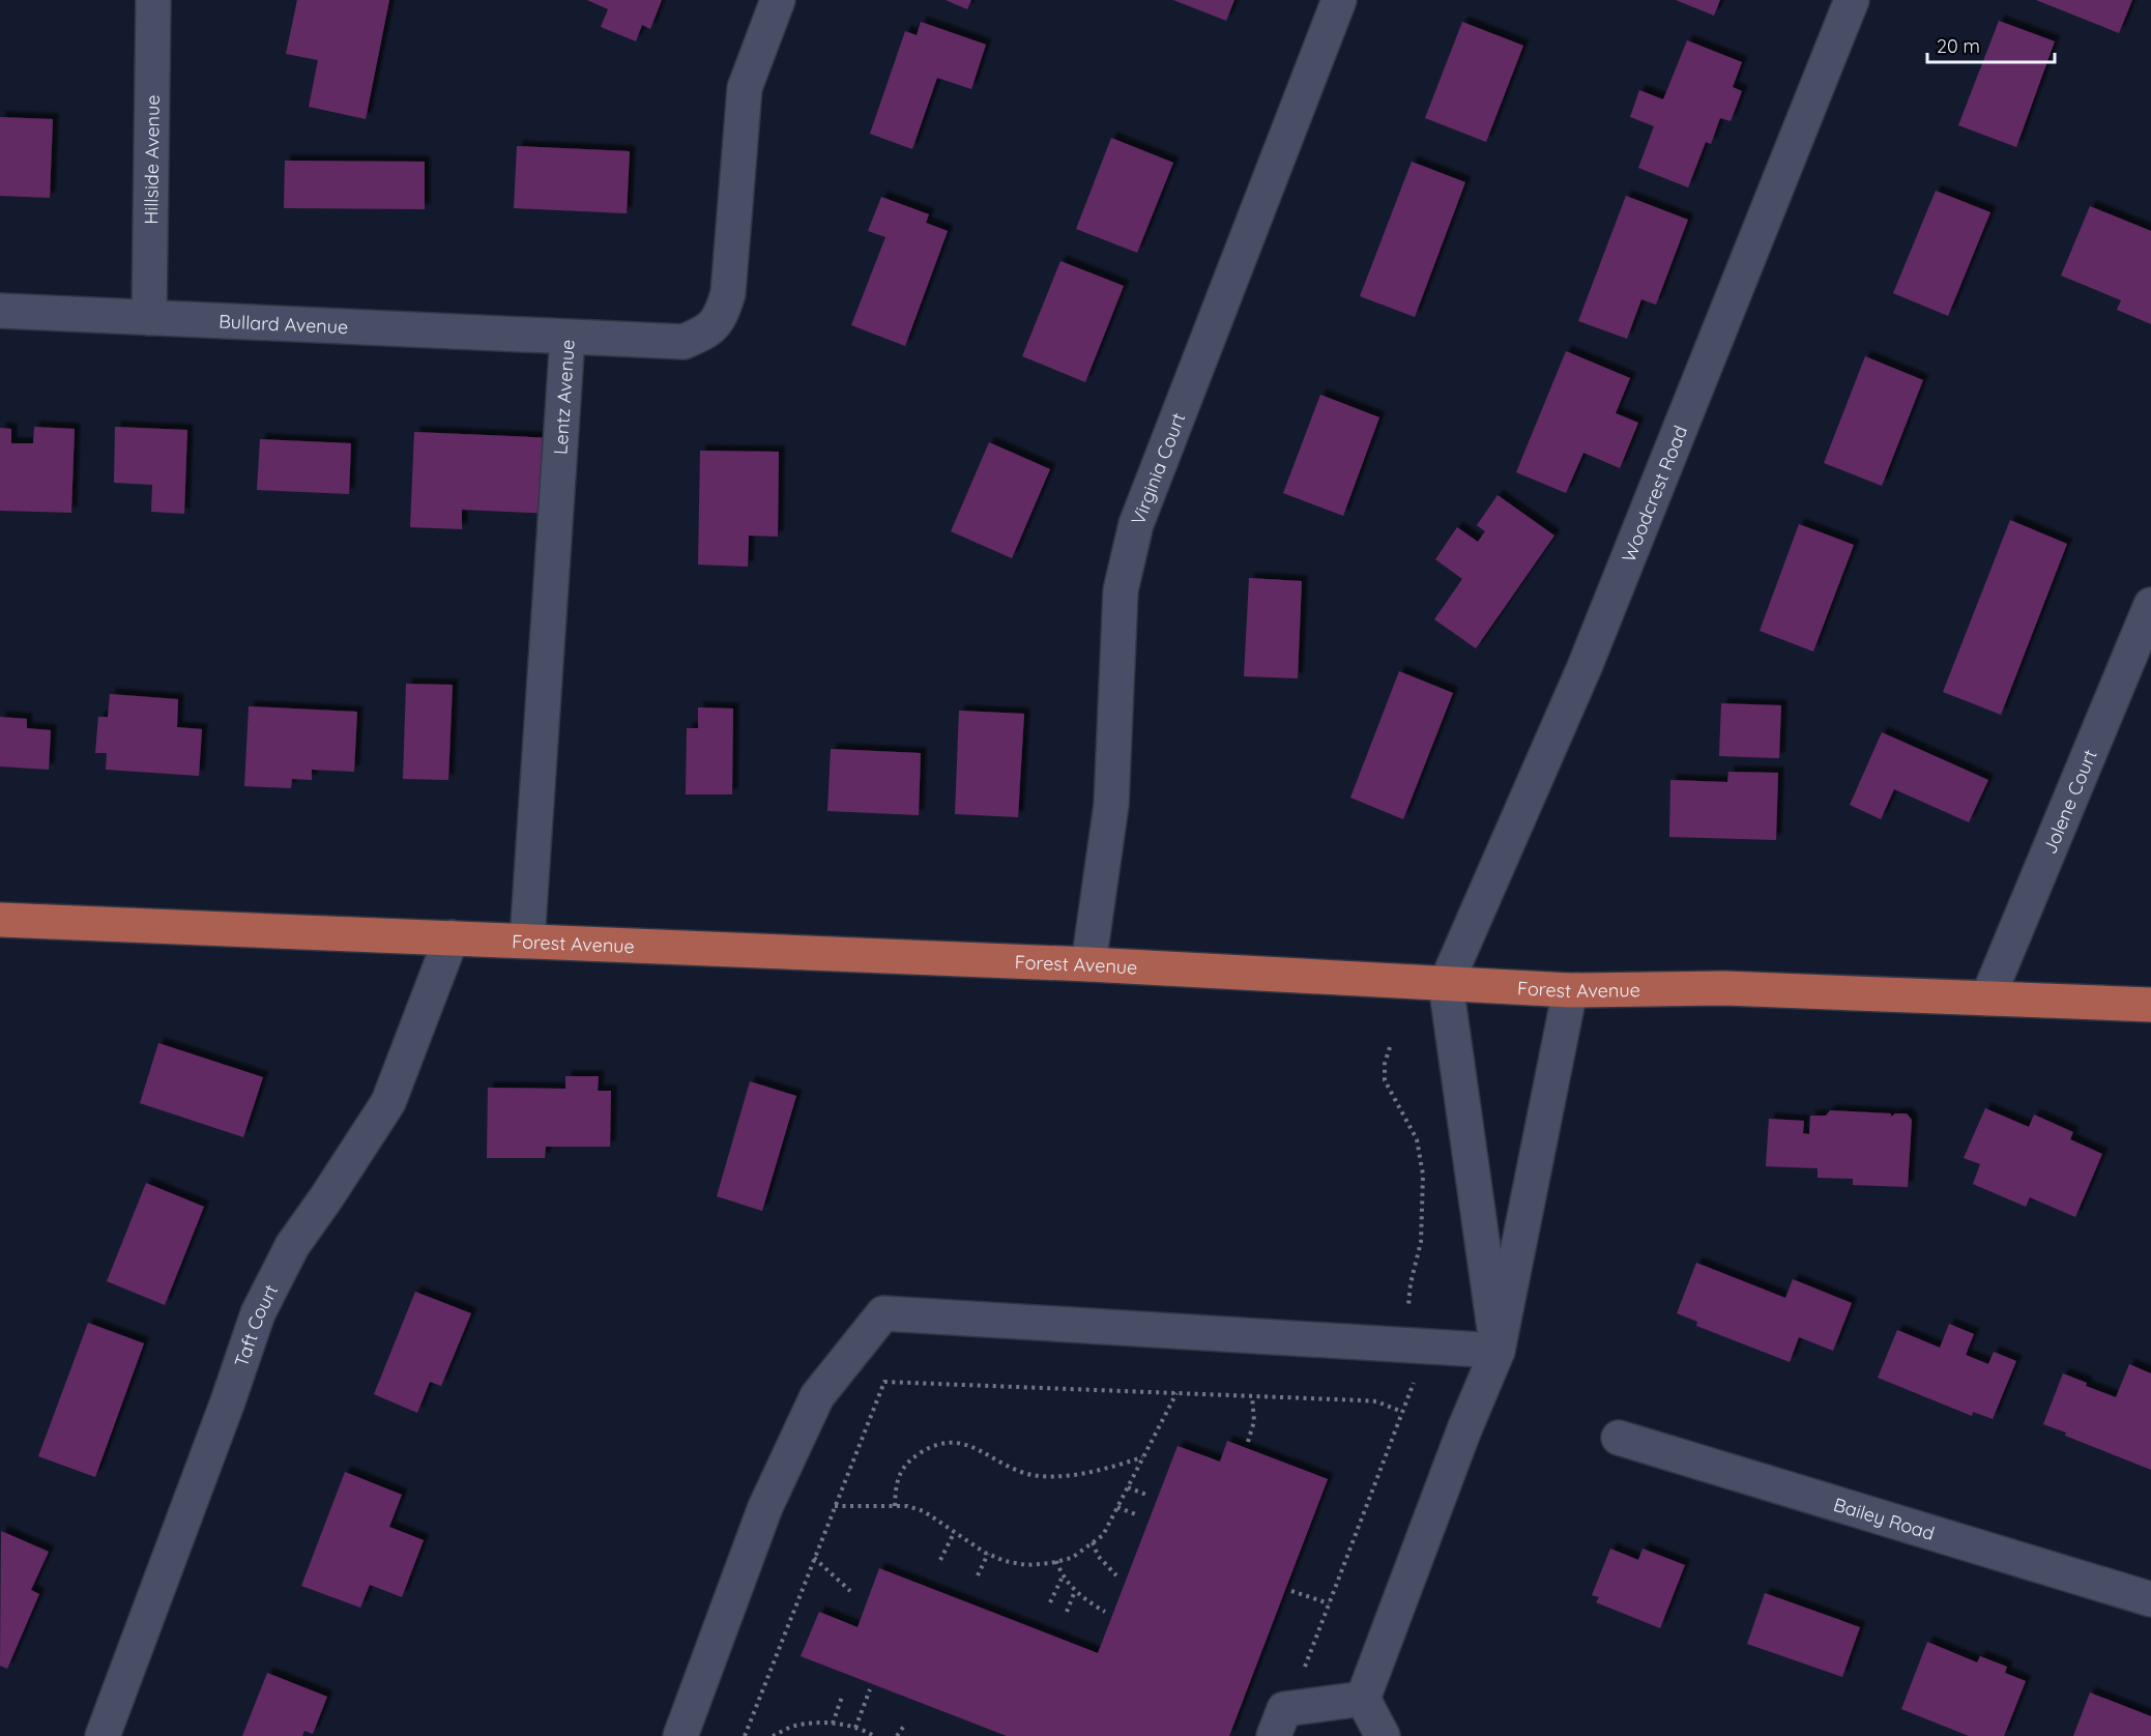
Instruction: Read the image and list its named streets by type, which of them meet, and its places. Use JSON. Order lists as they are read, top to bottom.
{
  "streets": {
    "main road": ["Forest Avenue"],
    "street": [
      "Hillside Avenue",
      "Bullard Avenue",
      "Lentz Avenue",
      "Virginia Court",
      "Woodcrest Road",
      "Jolene Court",
      "Taft Court",
      "Bailey Road"
    ]
  },
  "crossings": [
    ["Hillside Avenue", "Bullard Avenue"],
    ["Bullard Avenue", "Lentz Avenue"],
    ["Lentz Avenue", "Forest Avenue"],
    ["Virginia Court", "Forest Avenue"],
    ["Woodcrest Road", "Forest Avenue"],
    ["Jolene Court", "Forest Avenue"],
    ["Forest Avenue", "Taft Court"]
  ],
  "scale_bar": "20 m"
}
